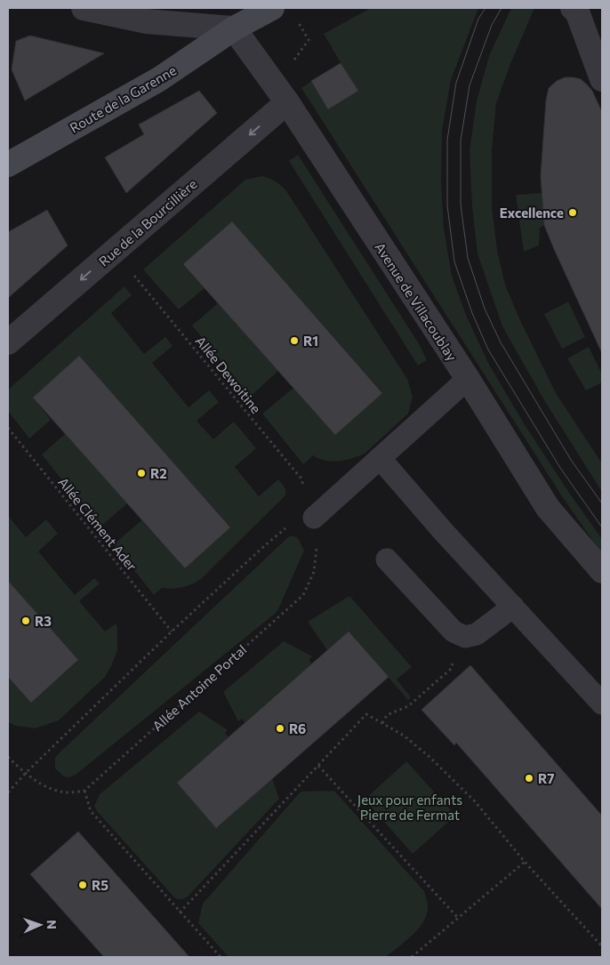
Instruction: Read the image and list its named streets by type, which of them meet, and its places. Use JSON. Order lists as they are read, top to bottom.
{
  "streets": {
    "main road": ["Route de la Garenne"],
    "street": ["Rue de la Bourcillière", "Avenue de Villacoublay"],
    "path": ["Allée Dewoitine", "Allée Clément Ader", "Allée Antoine Portal"]
  },
  "crossings": [
    ["Route de la Garenne", "Avenue de Villacoublay"],
    ["Rue de la Bourcillière", "Avenue de Villacoublay"],
    ["Rue de la Bourcillière", "Allée Dewoitine"],
    ["Allée Dewoitine", "Allée Antoine Portal"]
  ],
  "one_way": ["Rue de la Bourcillière"],
  "parks": ["Jeux pour enfants Pierre de Fermat"],
  "places": [
    "Excellence",
    "R1",
    "R2",
    "R3",
    "R6",
    "R7",
    "R5"
  ],
  "north": "right"
}
